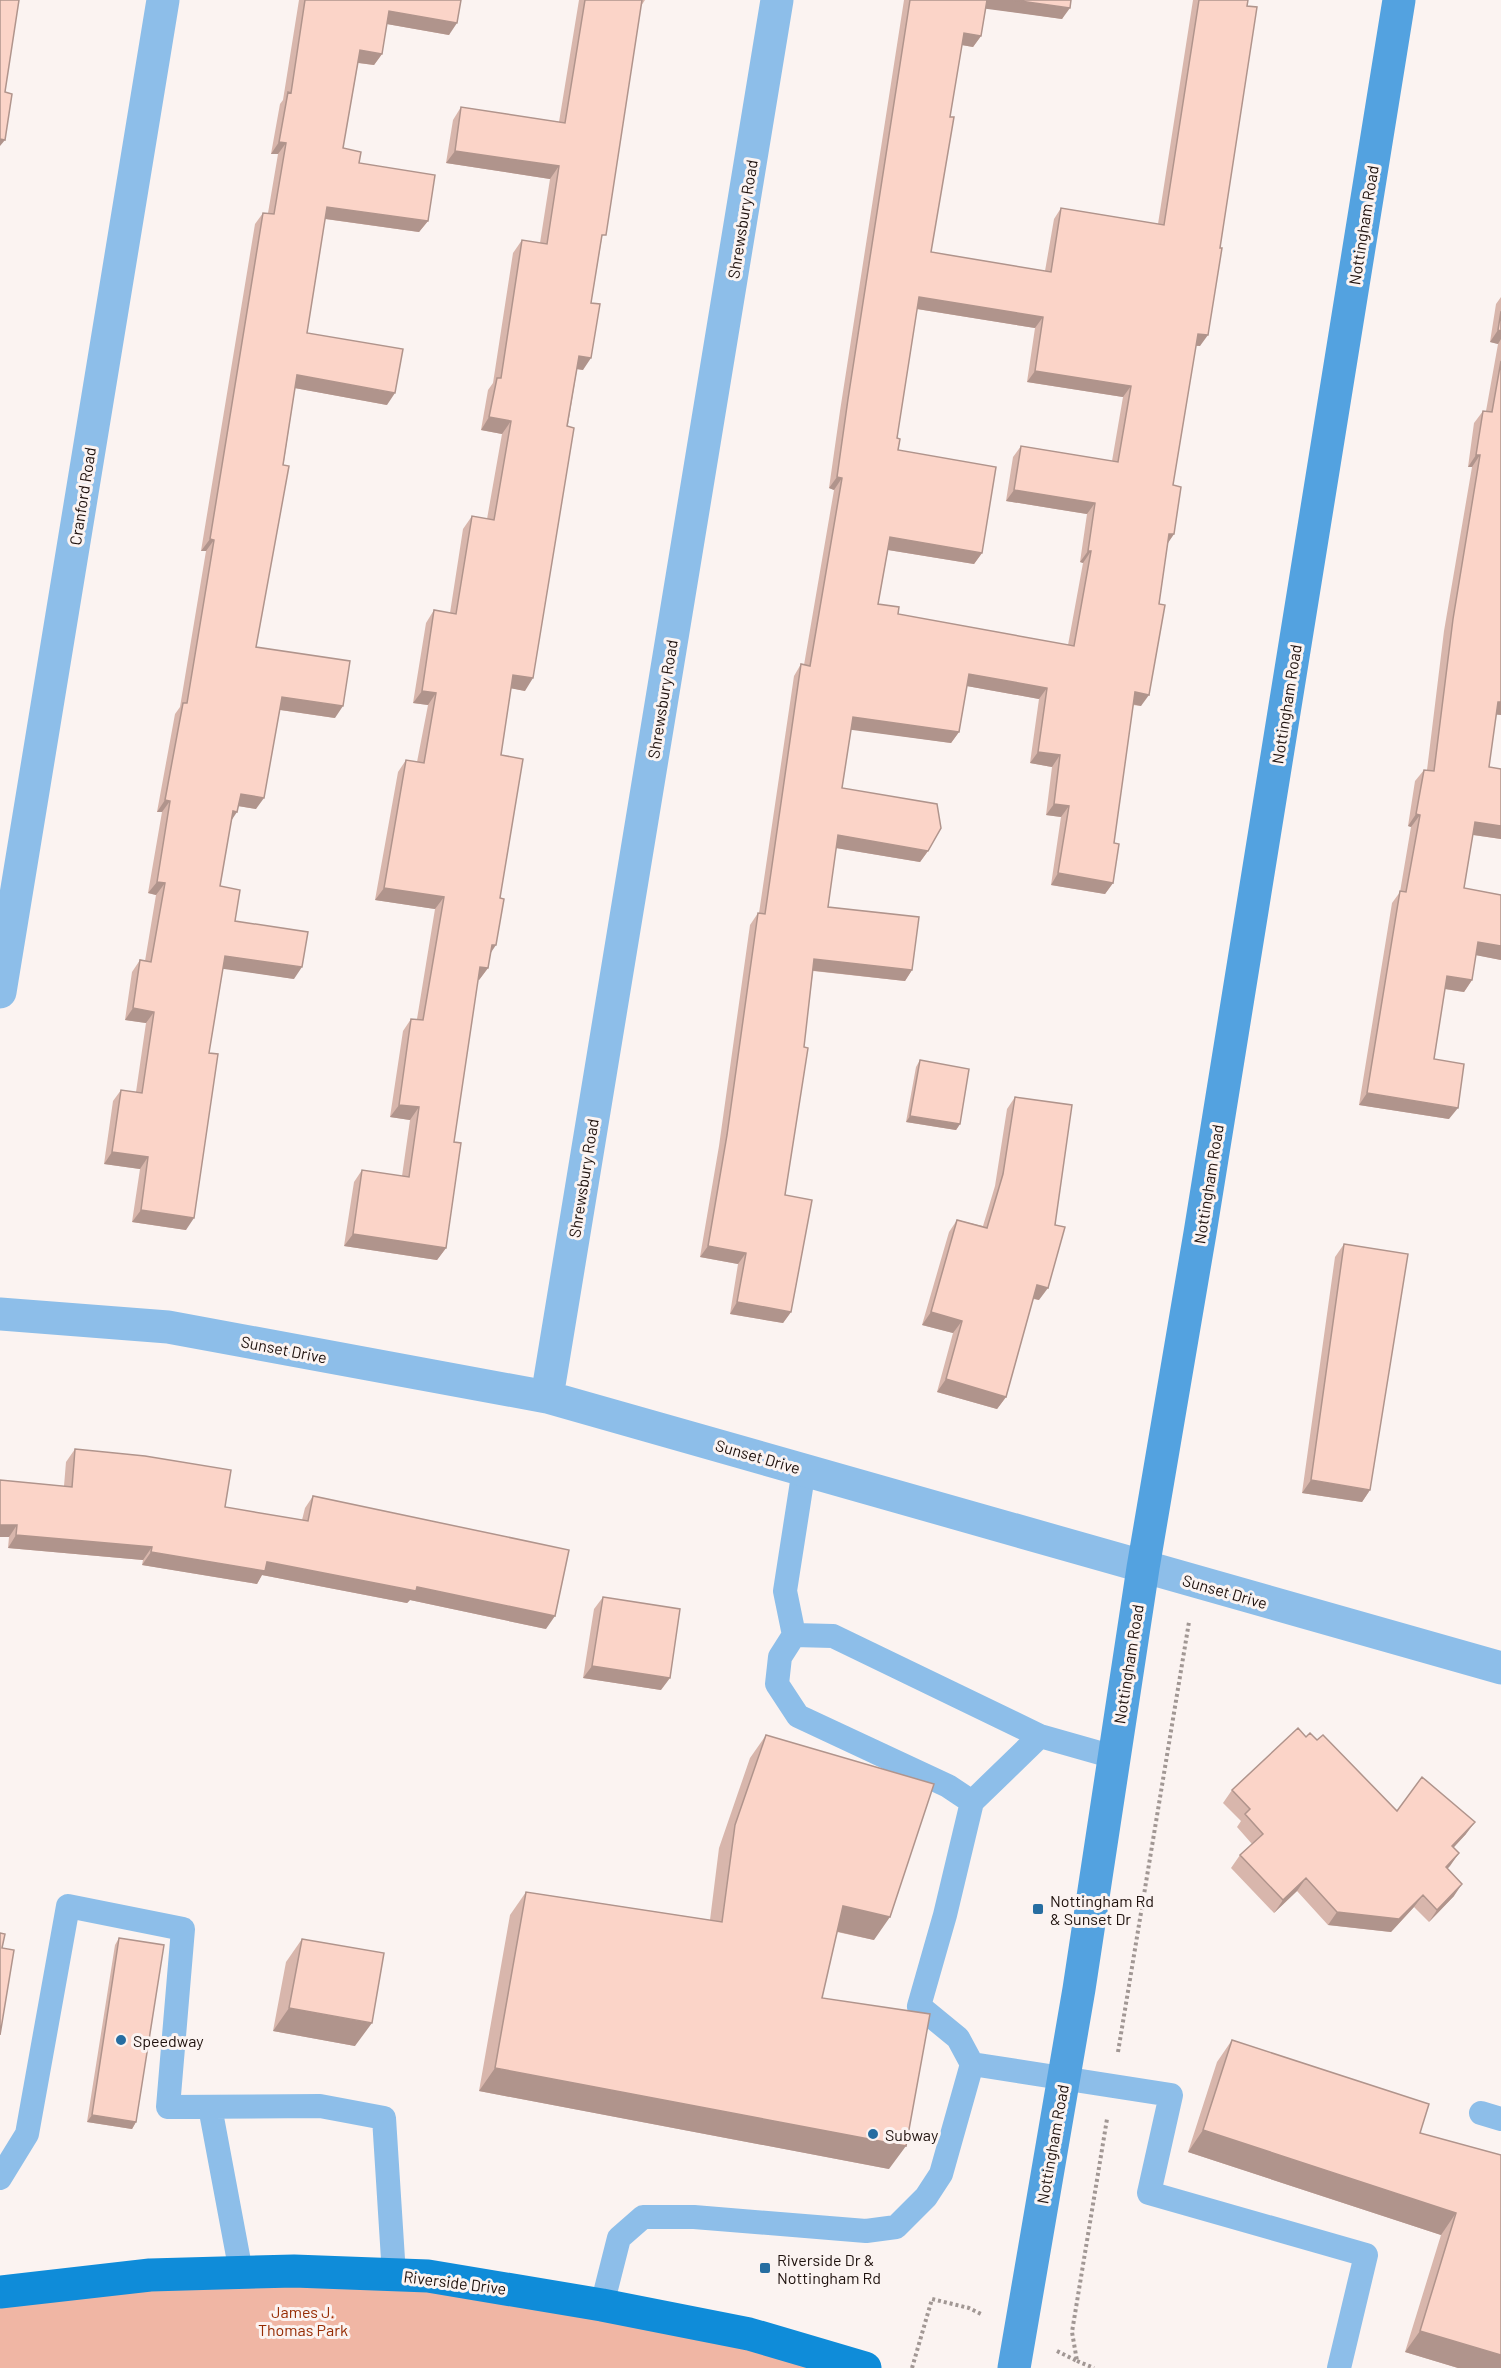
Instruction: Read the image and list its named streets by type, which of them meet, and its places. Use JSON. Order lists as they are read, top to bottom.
{
  "streets": {
    "main road": ["Riverside Drive"],
    "street": [
      "Shrewsbury Road",
      "Nottingham Road",
      "Cranford Road",
      "Sunset Drive"
    ]
  },
  "crossings": [
    ["Shrewsbury Road", "Sunset Drive"],
    ["Nottingham Road", "Sunset Drive"]
  ],
  "parks": ["James J. Thomas Park"],
  "places": {
    "transit": ["Nottingham Rd & Sunset Dr", "Riverside Dr & Nottingham Rd"],
    "other": ["Speedway", "Subway"]
  }
}
